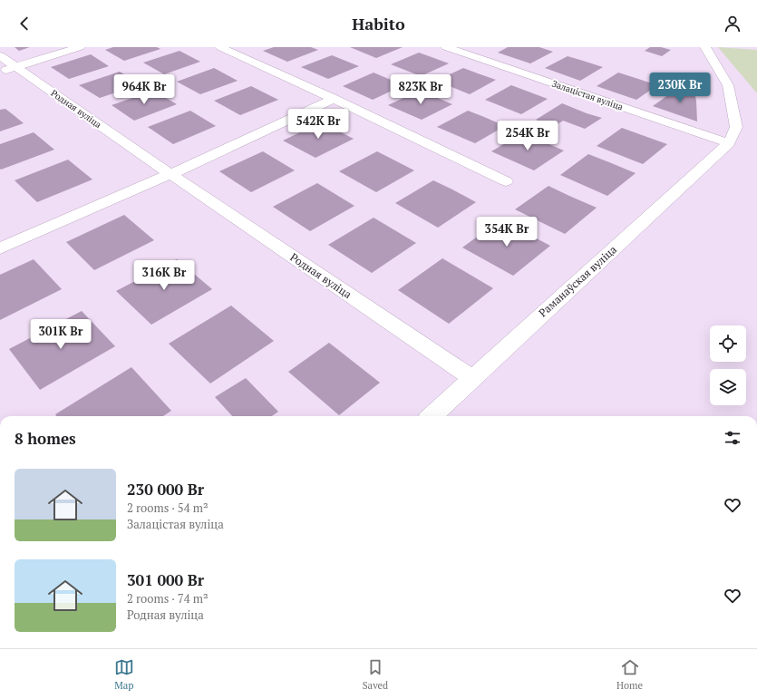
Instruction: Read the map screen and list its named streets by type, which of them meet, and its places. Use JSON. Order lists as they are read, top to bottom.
{
  "streets": {
    "street": ["Залацістая вуліца", "Родная вуліца", "Раманаўская вуліца"]
  },
  "crossings": [
    ["Залацістая вуліца", "Раманаўская вуліца"],
    ["Родная вуліца", "Раманаўская вуліца"]
  ],
  "page": {
    "header": "Habito",
    "price": [
      "230K Br",
      "964K Br",
      "823K Br",
      "542K Br",
      "254K Br",
      "354K Br",
      "316K Br",
      "301K Br"
    ],
    "heading": "8 homes",
    "list": [
      {
        "name": "230 000 Br",
        "note": "2 rooms · 54 m² · Залацістая вуліца"
      },
      {
        "name": "301 000 Br",
        "note": "2 rooms · 74 m² · Родная вуліца"
      }
    ],
    "tabs": ["Map", "Saved", "Home"]
  }
}
